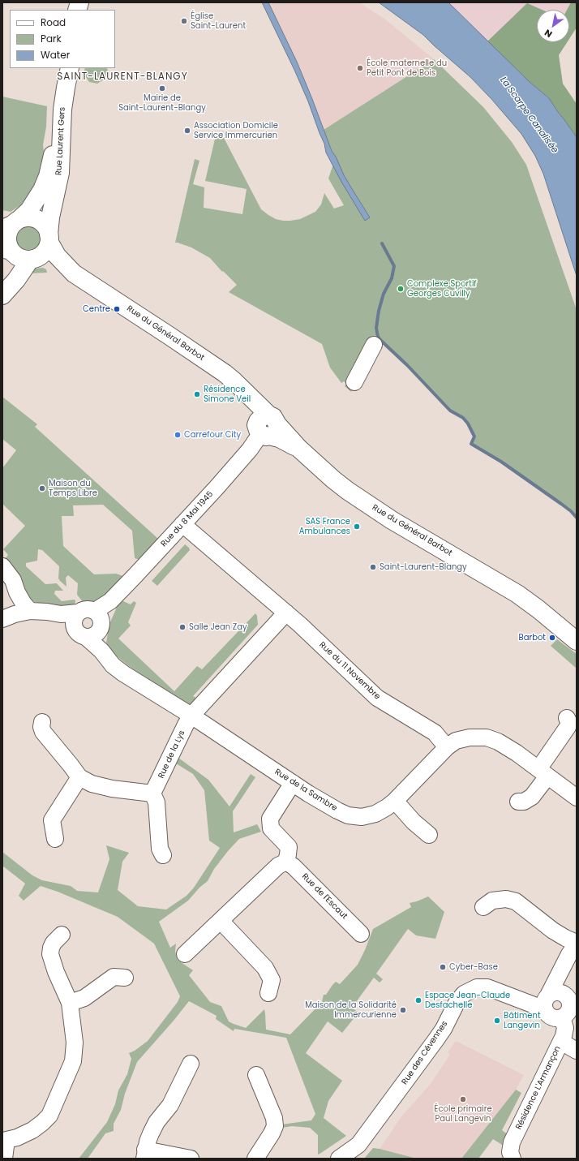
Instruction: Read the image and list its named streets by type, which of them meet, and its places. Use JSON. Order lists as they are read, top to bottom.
{
  "streets": {
    "main road": ["Rue Laurent Gers", "Rue du Général Barbot"],
    "street": [
      "Rue du 8 Mai 1945",
      "Rue du 11 Novembre",
      "Rue de la Lys",
      "Rue de la Sambre",
      "Rue de l'Escaut",
      "Rue des Cévennes",
      "Résidence L'Armançon"
    ]
  },
  "crossings": [
    ["Rue Laurent Gers", "Rue du Général Barbot"],
    ["Rue du Général Barbot", "Rue du 8 Mai 1945"],
    ["Rue du 8 Mai 1945", "Rue du 11 Novembre"],
    ["Rue du 8 Mai 1945", "Rue de la Sambre"],
    ["Rue du 11 Novembre", "Rue de la Sambre"],
    ["Rue de la Lys", "Rue de la Sambre"],
    ["Rue des Cévennes", "Résidence L'Armançon"]
  ],
  "districts": ["SAINT-LAURENT-BLANGY"],
  "water": ["La Scarpe Canalisée"],
  "places": [
    "Église Saint-Laurent",
    "École maternelle du Petit Pont de Bois",
    "Mairie de Saint-Laurent-Blangy",
    "Association Domicile Service Immercurien",
    "Complexe Sportif Georges Cuvilly",
    "Centre",
    "Résidence Simone Veil",
    "Carrefour City",
    "Maison du Temps Libre",
    "SAS France Ambulances",
    "Saint-Laurent-Blangy",
    "Salle Jean Zay",
    "Barbot",
    "Cyber-Base",
    "Espace Jean-Claude Desfachelle",
    "Maison de la Solidarité Immercurienne",
    "Bâtiment Langevin",
    "École primaire Paul Langevin"
  ],
  "legend": ["Road", "Park", "Water"],
  "north": "bottom left"
}
